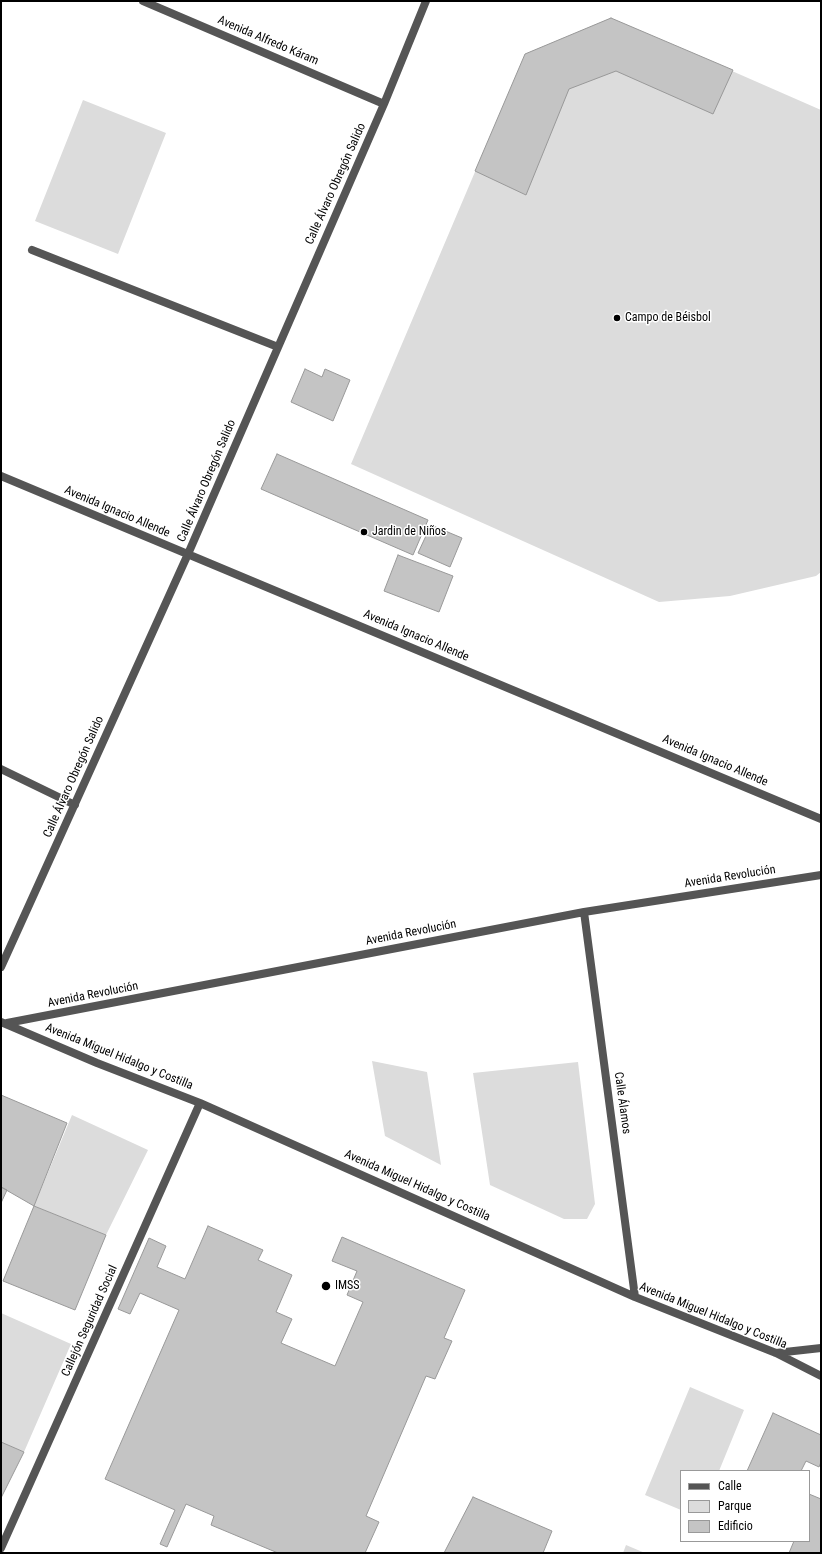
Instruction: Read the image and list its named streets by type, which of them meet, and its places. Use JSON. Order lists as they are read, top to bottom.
{
  "streets": {
    "street": [
      "Avenida Alfredo Káram",
      "Calle Álvaro Obregón Salido",
      "Avenida Ignacio Allende",
      "Avenida Revolución",
      "Avenida Miguel Hidalgo y Costilla",
      "Calle Álamos",
      "Callejón Seguridad Social"
    ]
  },
  "crossings": [
    ["Avenida Alfredo Káram", "Calle Álvaro Obregón Salido"],
    ["Calle Álvaro Obregón Salido", "Avenida Ignacio Allende"],
    ["Avenida Revolución", "Avenida Miguel Hidalgo y Costilla"],
    ["Avenida Revolución", "Calle Álamos"],
    ["Avenida Miguel Hidalgo y Costilla", "Calle Álamos"],
    ["Avenida Miguel Hidalgo y Costilla", "Callejón Seguridad Social"]
  ],
  "places": ["Campo de Béisbol", "Jardin de Niños", "IMSS"],
  "legend": ["Calle", "Parque", "Edificio"]
}
